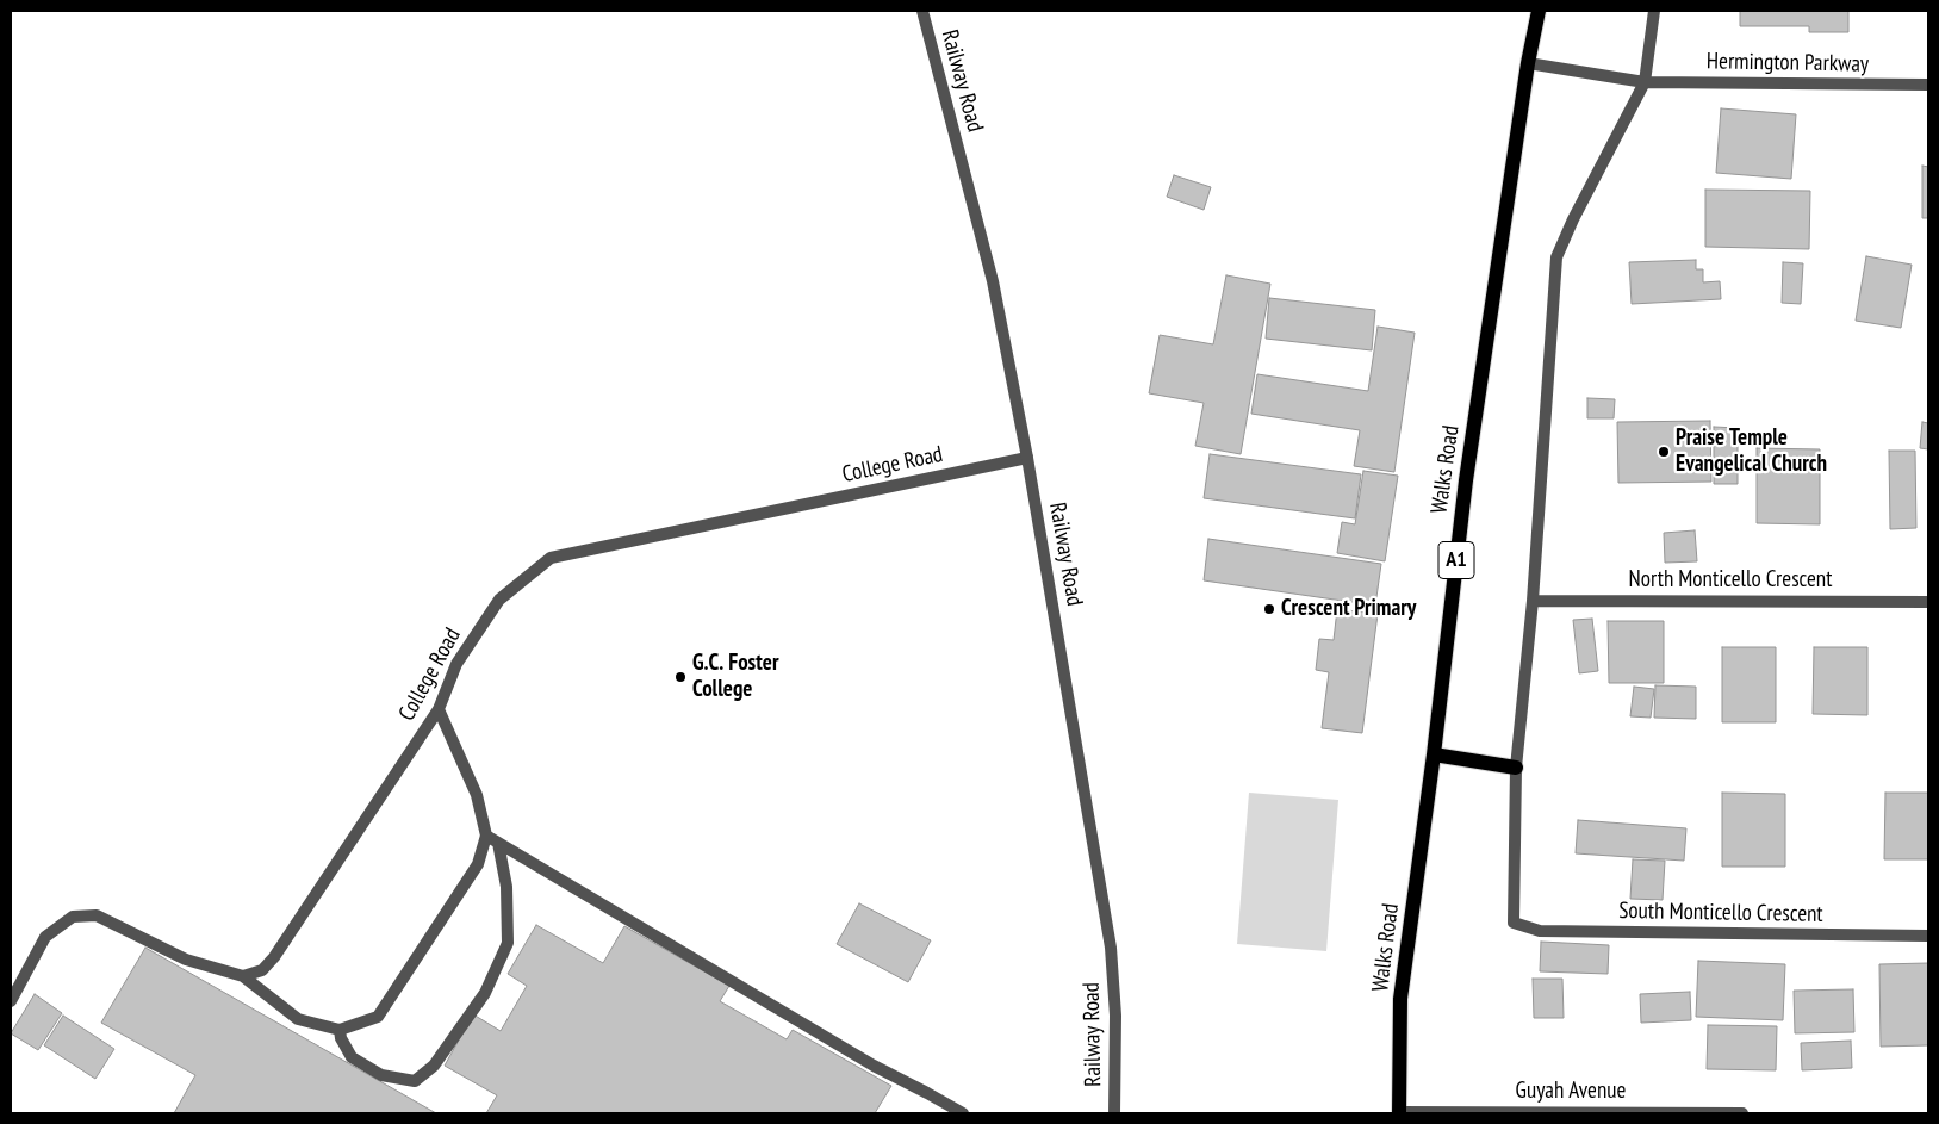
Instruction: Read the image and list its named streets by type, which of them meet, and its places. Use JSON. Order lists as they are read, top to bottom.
{
  "streets": {
    "main road": ["Walks Road", "A1"],
    "street": [
      "Hermington Parkway",
      "Railway Road",
      "College Road",
      "North Monticello Crescent",
      "South Monticello Crescent",
      "Guyah Avenue"
    ]
  },
  "crossings": [
    ["Hermington Parkway", "Walks Road"],
    ["Railway Road", "College Road"],
    ["Walks Road", "Guyah Avenue"]
  ],
  "places": ["Praise Temple Evangelical Church", "Crescent Primary", "G.C. Foster College"]
}
